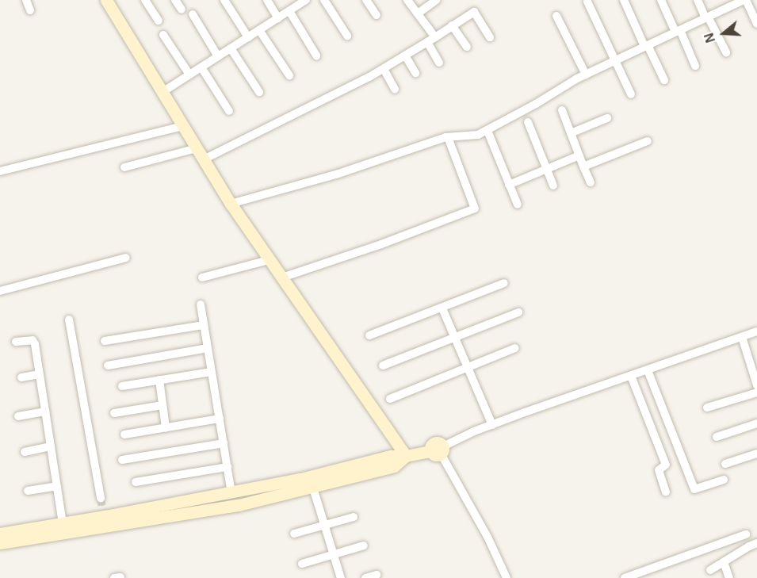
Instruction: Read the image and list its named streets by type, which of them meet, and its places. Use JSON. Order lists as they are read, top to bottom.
{
  "north": "left"
}
